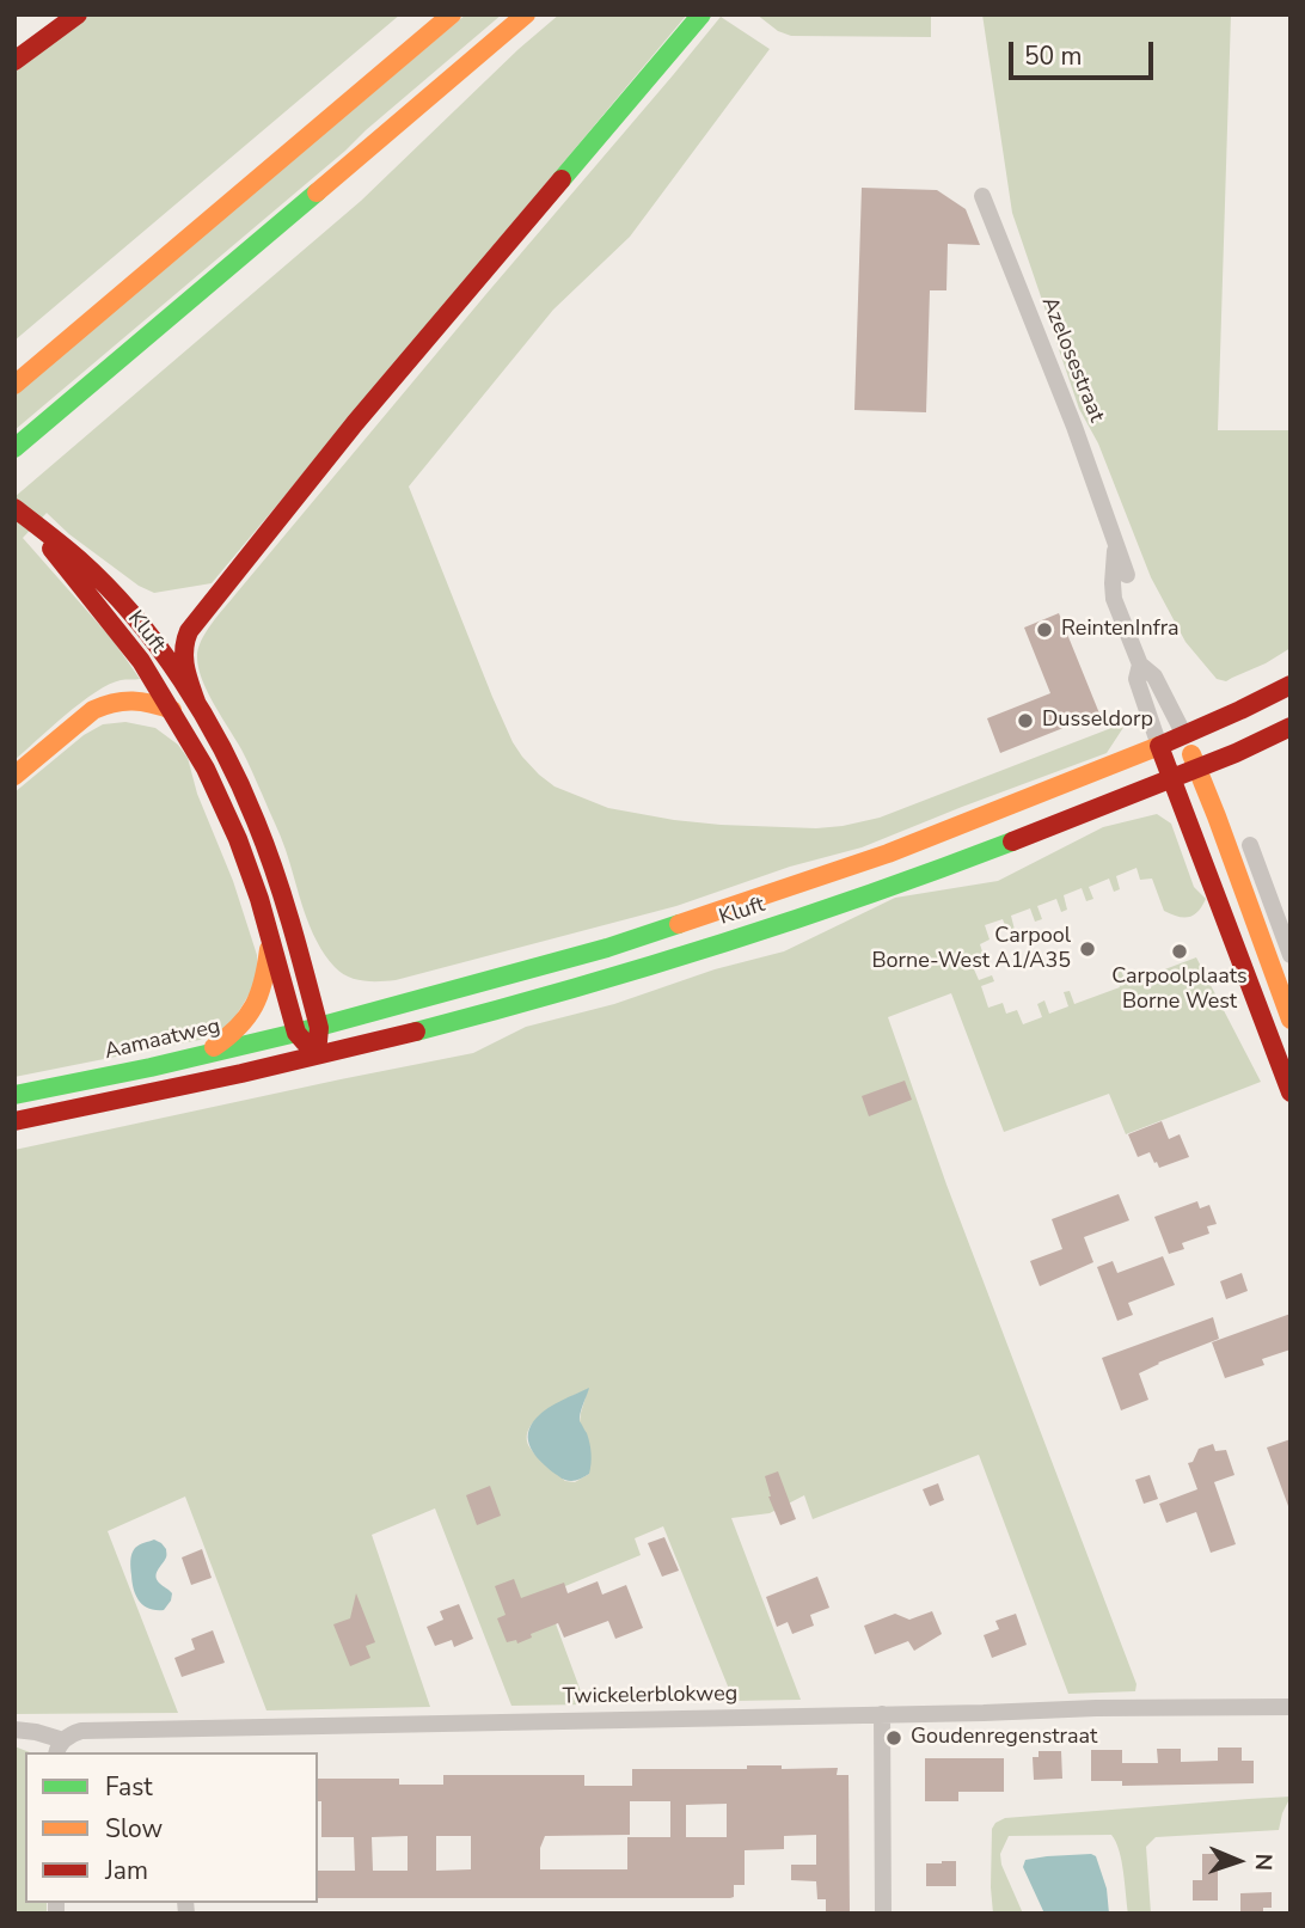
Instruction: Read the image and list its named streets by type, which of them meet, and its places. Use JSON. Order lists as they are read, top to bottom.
{
  "streets": {
    "main road": ["Azelosestraat", "Kluft", "Aamaatweg"],
    "street": ["Twickelerblokweg"]
  },
  "crossings": [
    ["Azelosestraat", "Kluft"],
    ["Kluft", "Aamaatweg"]
  ],
  "places": [
    "ReintenInfra",
    "Dusseldorp",
    "Carpool Borne-West A1/A35",
    "Carpoolplaats Borne West",
    "Goudenregenstraat"
  ],
  "legend": ["Fast", "Slow", "Jam"],
  "scale_bar": "50 m",
  "north": "right"
}
